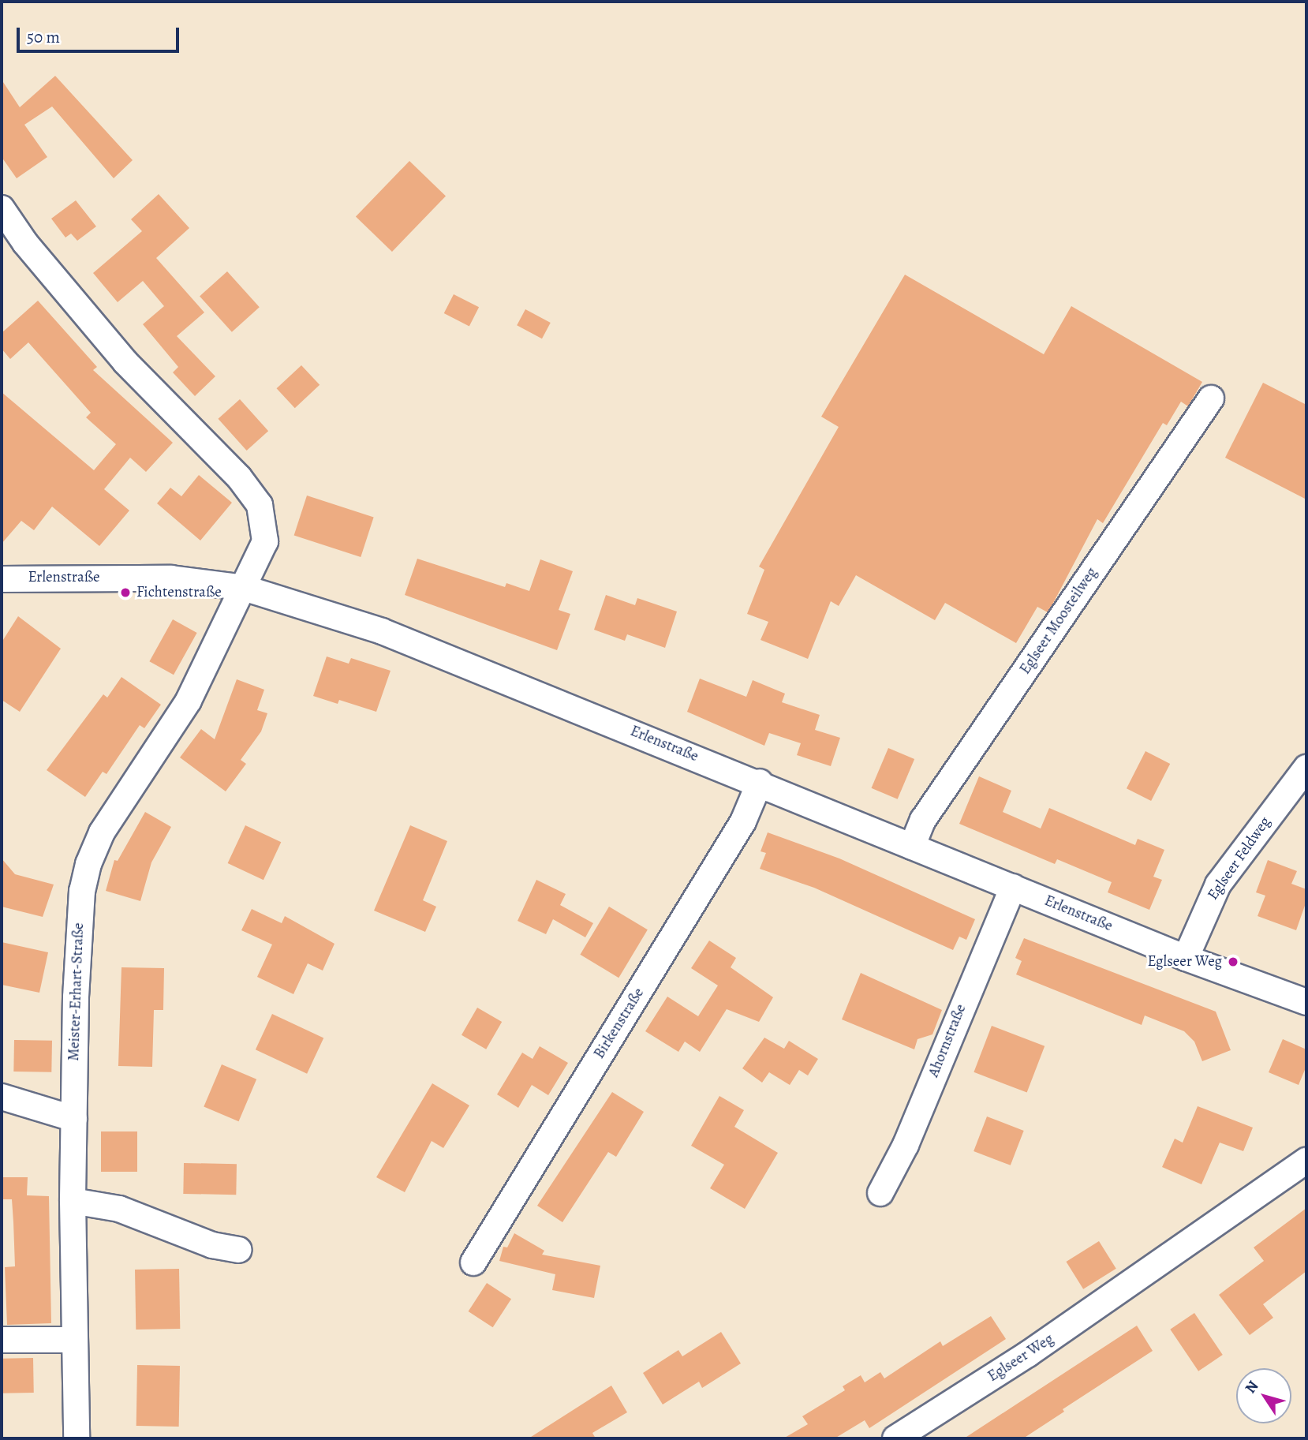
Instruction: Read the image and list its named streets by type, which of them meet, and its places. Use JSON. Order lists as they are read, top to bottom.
{
  "streets": {
    "street": [
      "Erlenstraße",
      "Eglseer Moosteilweg",
      "Eglseer Feldweg",
      "Meister-Erhart-Straße",
      "Birkenstraße",
      "Ahornstraße",
      "Eglseer Weg"
    ]
  },
  "crossings": [
    ["Erlenstraße", "Eglseer Moosteilweg"],
    ["Erlenstraße", "Eglseer Feldweg"],
    ["Erlenstraße", "Meister-Erhart-Straße"],
    ["Erlenstraße", "Birkenstraße"],
    ["Erlenstraße", "Ahornstraße"]
  ],
  "places": ["Fichtenstraße", "Eglseer Weg"],
  "scale_bar": "50 m",
  "north": "top left"
}
